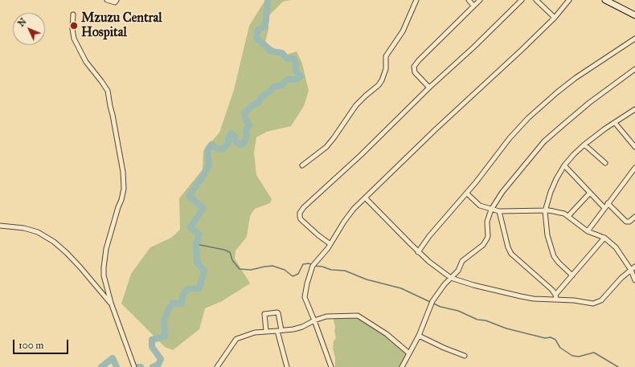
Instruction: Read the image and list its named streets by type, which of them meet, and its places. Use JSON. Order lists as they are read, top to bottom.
{
  "places": ["Mzuzu Central Hospital"],
  "scale_bar": "100 m",
  "north": "top left"
}
